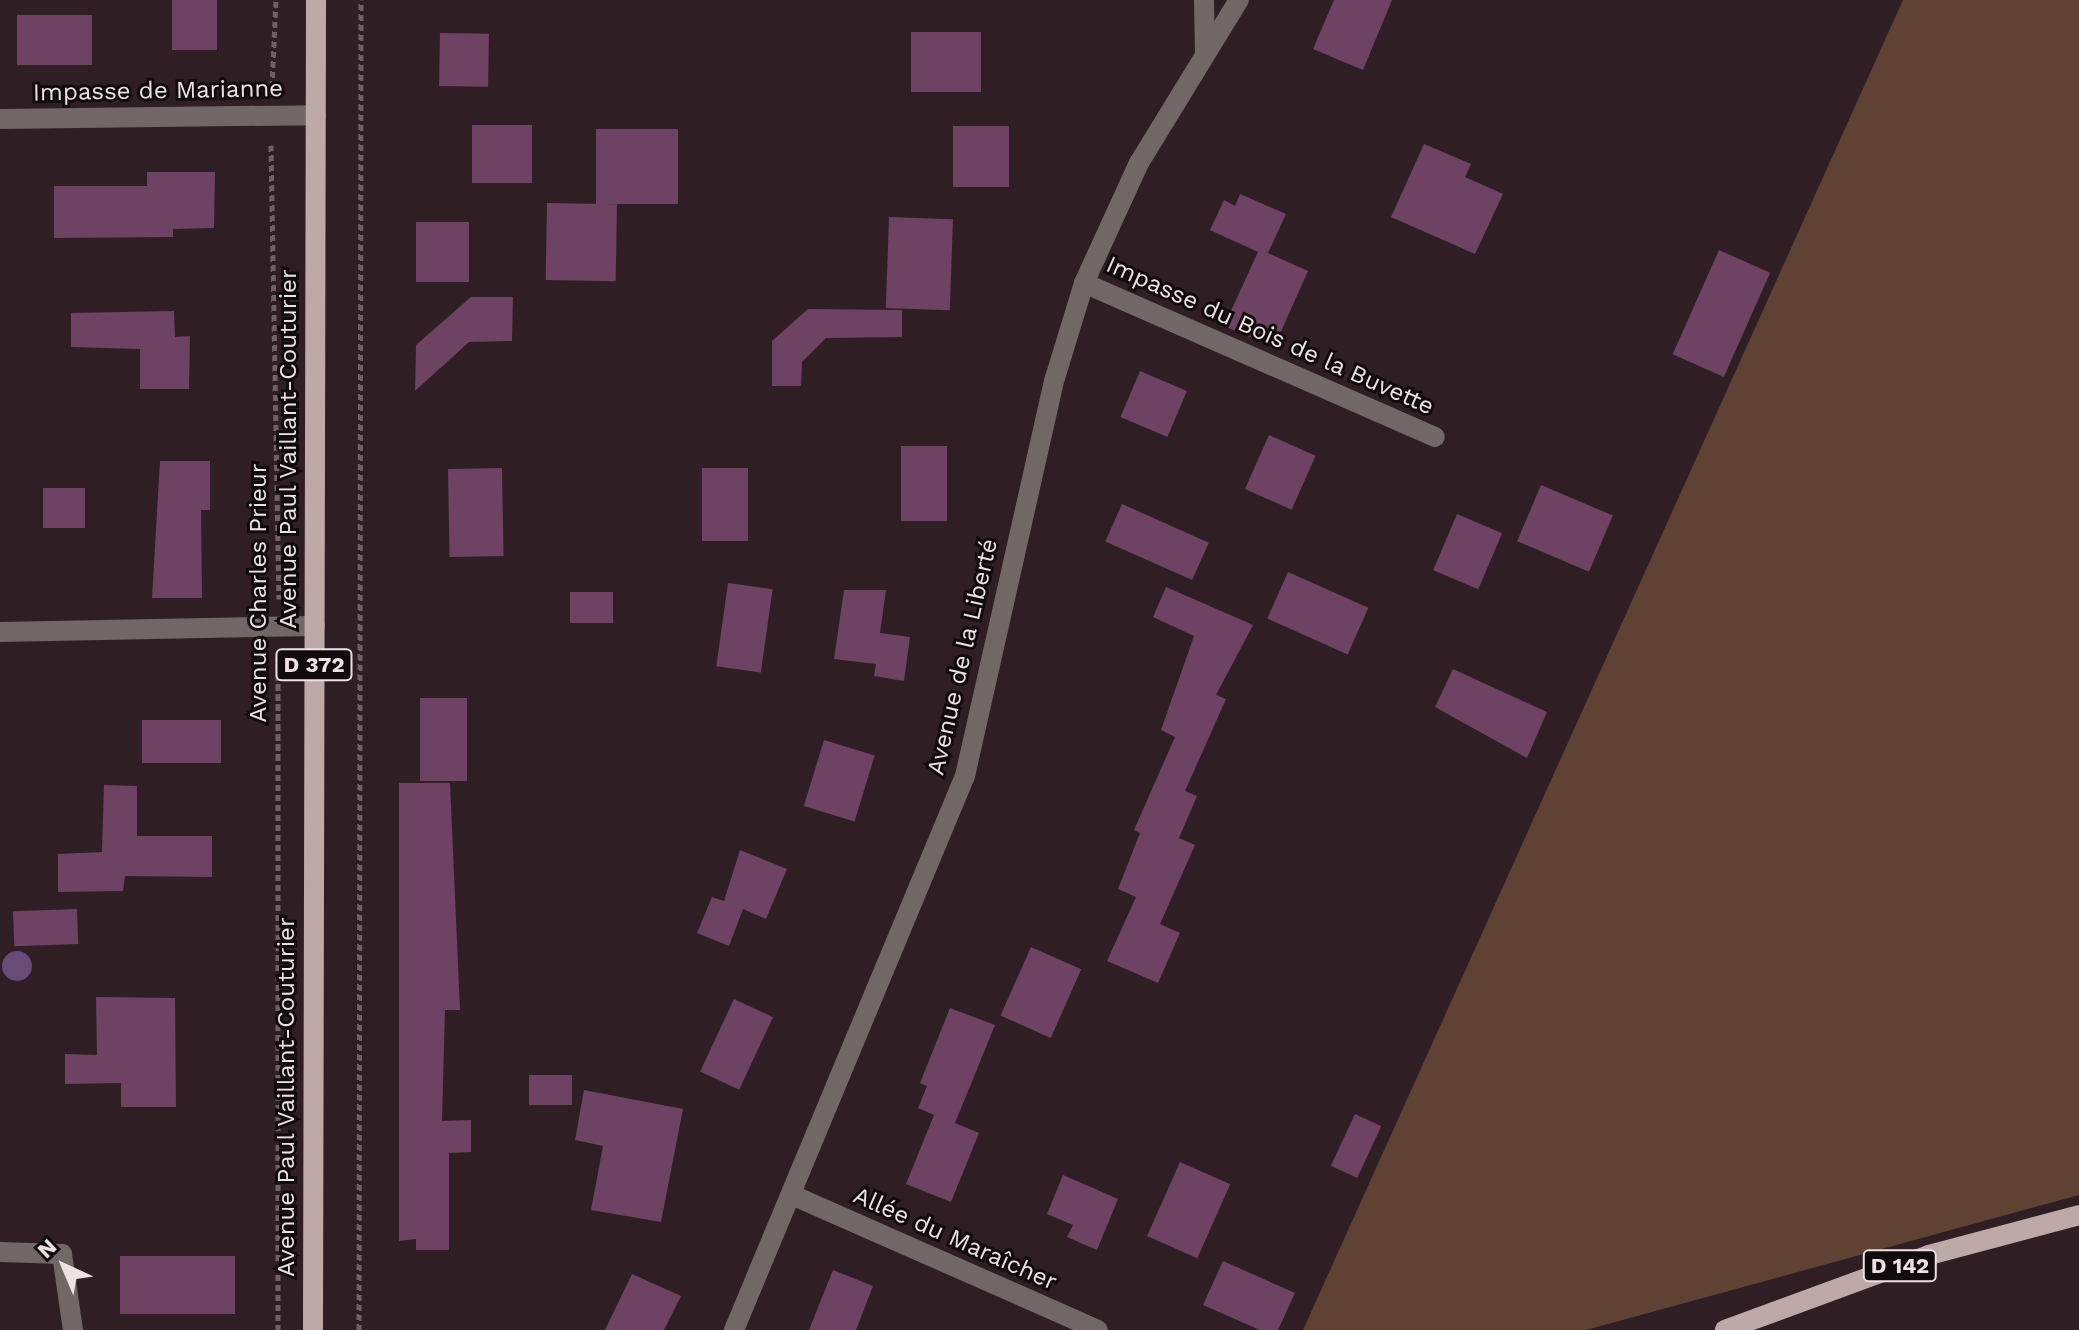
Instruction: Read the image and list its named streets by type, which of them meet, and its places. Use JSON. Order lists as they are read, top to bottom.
{
  "streets": {
    "main road": ["Avenue Paul Vaillant-Couturier", "D 372", "D 142"],
    "street": [
      "Impasse de Marianne",
      "Impasse du Bois de la Buvette",
      "Avenue de la Liberté",
      "Allée du Maraîcher"
    ],
    "path": ["Avenue Charles Prieur"]
  },
  "crossings": [
    ["Impasse de Marianne", "Avenue Paul Vaillant-Couturier"],
    ["Impasse de Marianne", "Avenue Charles Prieur"],
    ["Impasse du Bois de la Buvette", "Avenue de la Liberté"],
    ["Avenue de la Liberté", "Allée du Maraîcher"]
  ],
  "north": "top left"
}
